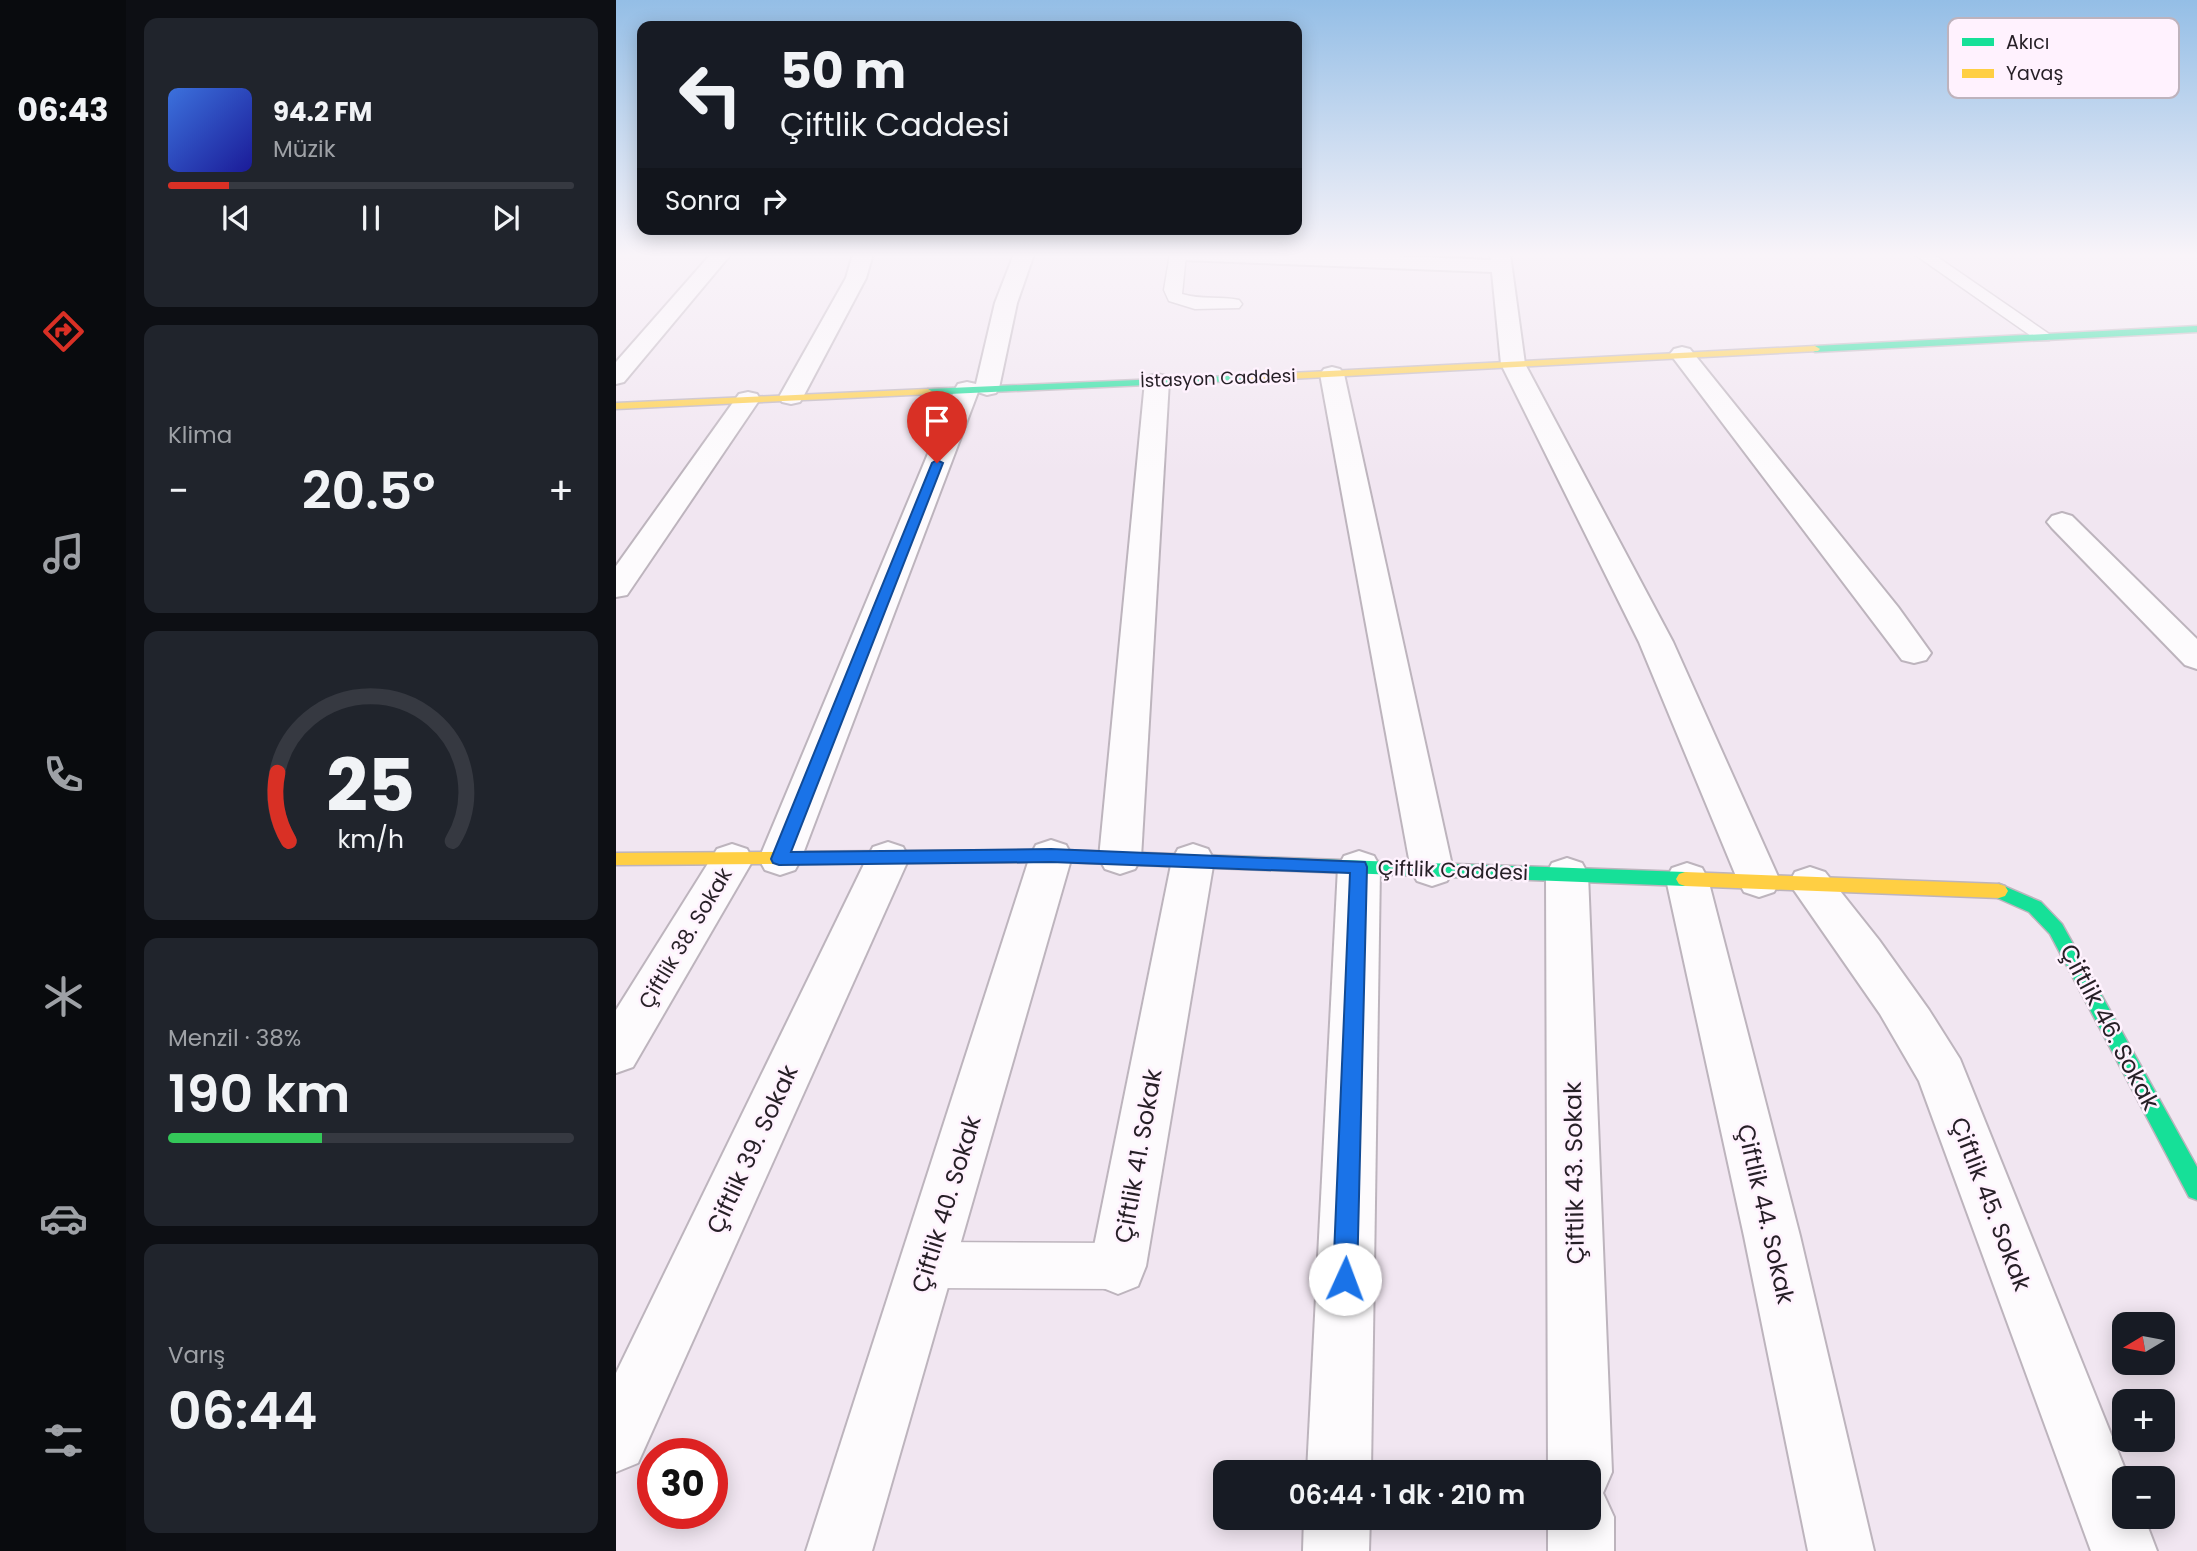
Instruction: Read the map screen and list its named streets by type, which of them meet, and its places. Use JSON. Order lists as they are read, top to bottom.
{
  "streets": {
    "main road": ["İstasyon Caddesi", "Çiftlik Caddesi", "Çiftlik 46. Sokak"],
    "street": [
      "Çiftlik 38. Sokak",
      "Çiftlik 39. Sokak",
      "Çiftlik 41. Sokak",
      "Çiftlik 43. Sokak",
      "Çiftlik 40. Sokak",
      "Çiftlik 45. Sokak",
      "Çiftlik 44. Sokak"
    ]
  },
  "crossings": [
    ["İstasyon Caddesi", "Çiftlik 45. Sokak"],
    ["Çiftlik Caddesi", "Çiftlik 38. Sokak"],
    ["Çiftlik Caddesi", "Çiftlik 46. Sokak"],
    ["Çiftlik Caddesi", "Çiftlik 39. Sokak"],
    ["Çiftlik Caddesi", "Çiftlik 41. Sokak"],
    ["Çiftlik Caddesi", "Çiftlik 43. Sokak"],
    ["Çiftlik Caddesi", "Çiftlik 40. Sokak"],
    ["Çiftlik Caddesi", "Çiftlik 45. Sokak"],
    ["Çiftlik Caddesi", "Çiftlik 44. Sokak"],
    ["Çiftlik 41. Sokak", "Çiftlik 40. Sokak"]
  ],
  "legend": ["Akıcı", "Yavaş"],
  "north": "left",
  "page": {
    "tabs": "06:43",
    "turn": ["50 m", "Çiftlik Caddesi"],
    "song": ["94.2 FM", "Müzik"],
    "then": "Sonra",
    "tile": [
      "Klima",
      ["Menzil · 38%", "190 km"],
      ["Varış", "06:44"]
    ],
    "heat": ["−", "20.5°", "+"],
    "map_buttons": ["+", "−"],
    "limit": "30",
    "trip": "06:44 · 1 dk · 210 m",
    "gauge": ["25", "km/h"]
  }
}
